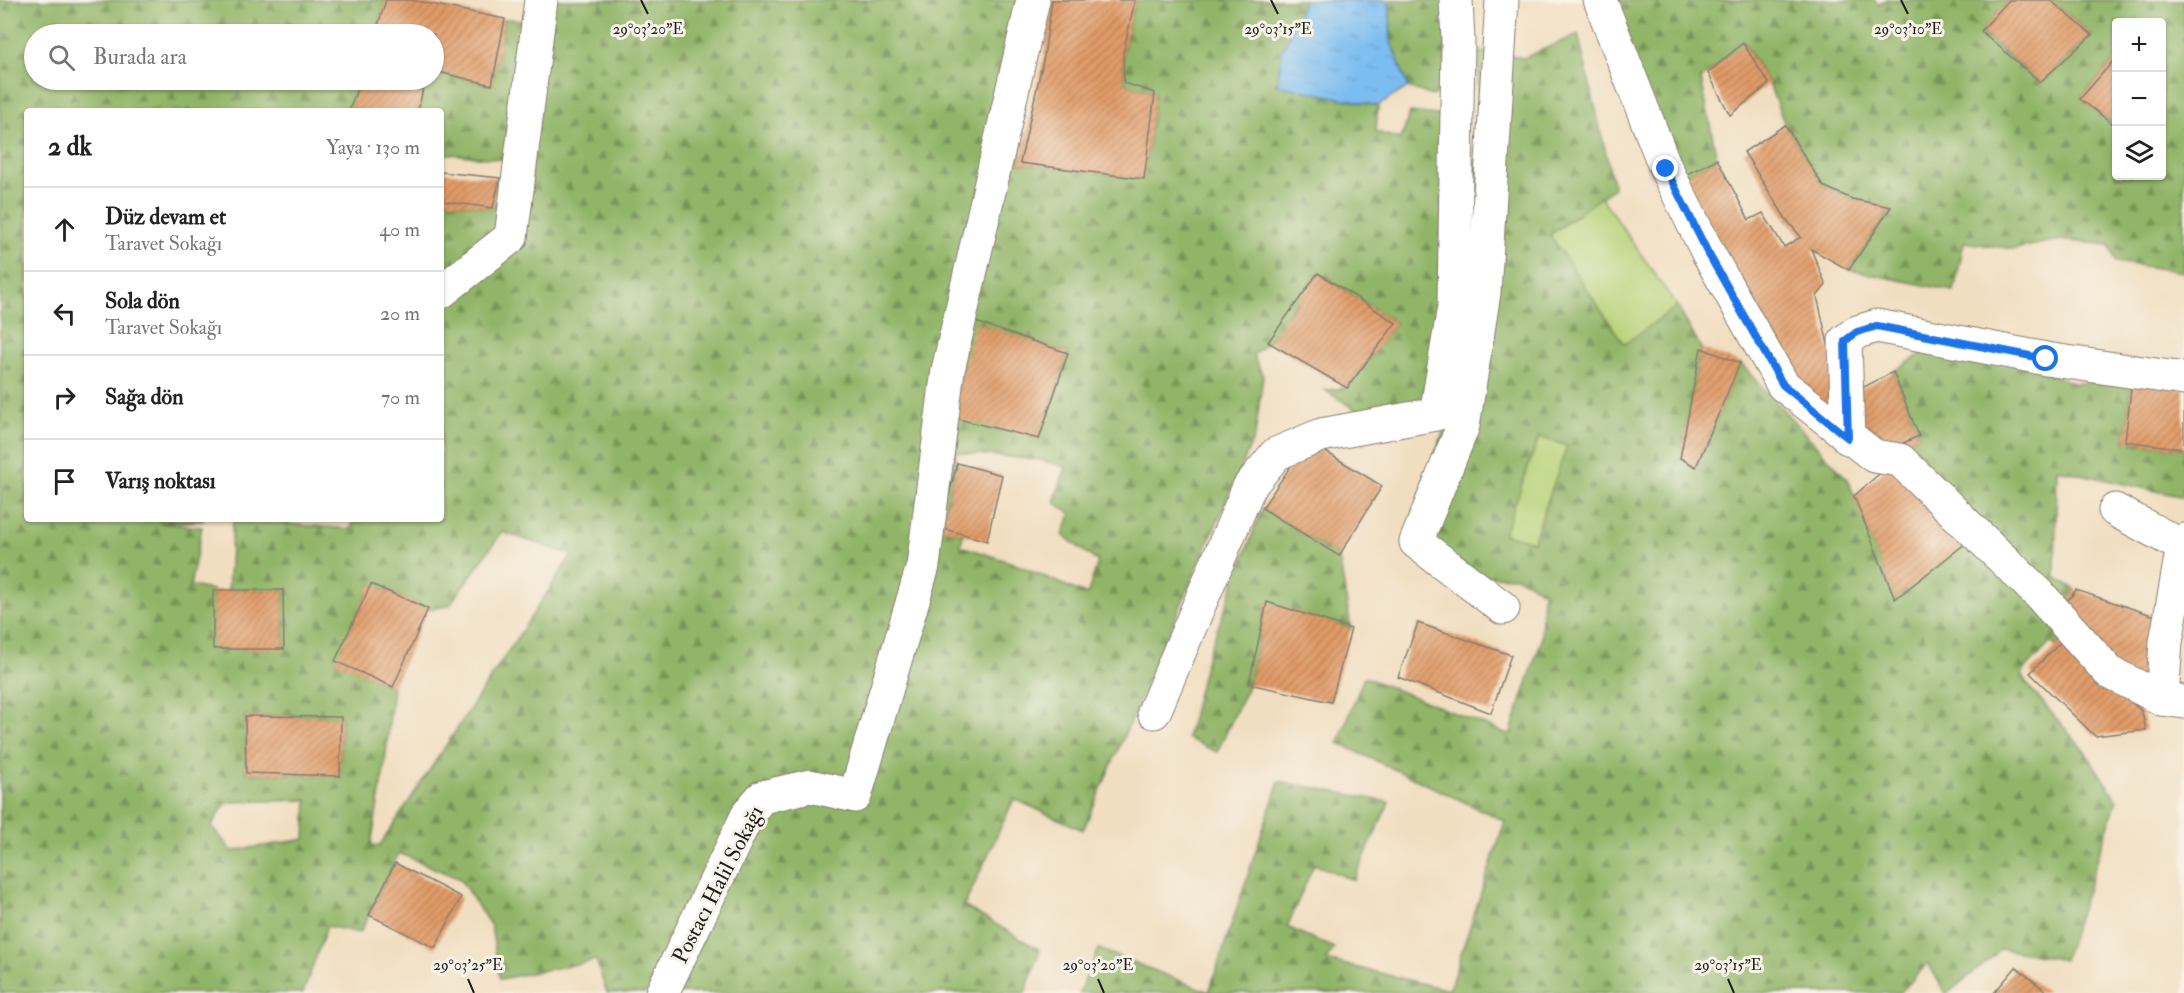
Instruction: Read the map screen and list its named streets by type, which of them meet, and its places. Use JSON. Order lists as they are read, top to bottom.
{
  "streets": {
    "street": ["Postacı Halil Sokağı"]
  },
  "page": {
    "map_buttons": ["+", "−"],
    "search": "Burada ara",
    "heading": ["2 dk", "Yaya · 130 m"],
    "list": [
      ["Düz devam et", "Taravet Sokağı", "40 m"],
      ["Sola dön", "Taravet Sokağı", "20 m"],
      ["Sağa dön", "70 m"],
      "Varış noktası"
    ]
  },
  "coordinates": [
    "29°03'20\"E",
    "29°03'15\"E",
    "29°03'10\"E",
    "29°03'25\"E"
  ]
}
